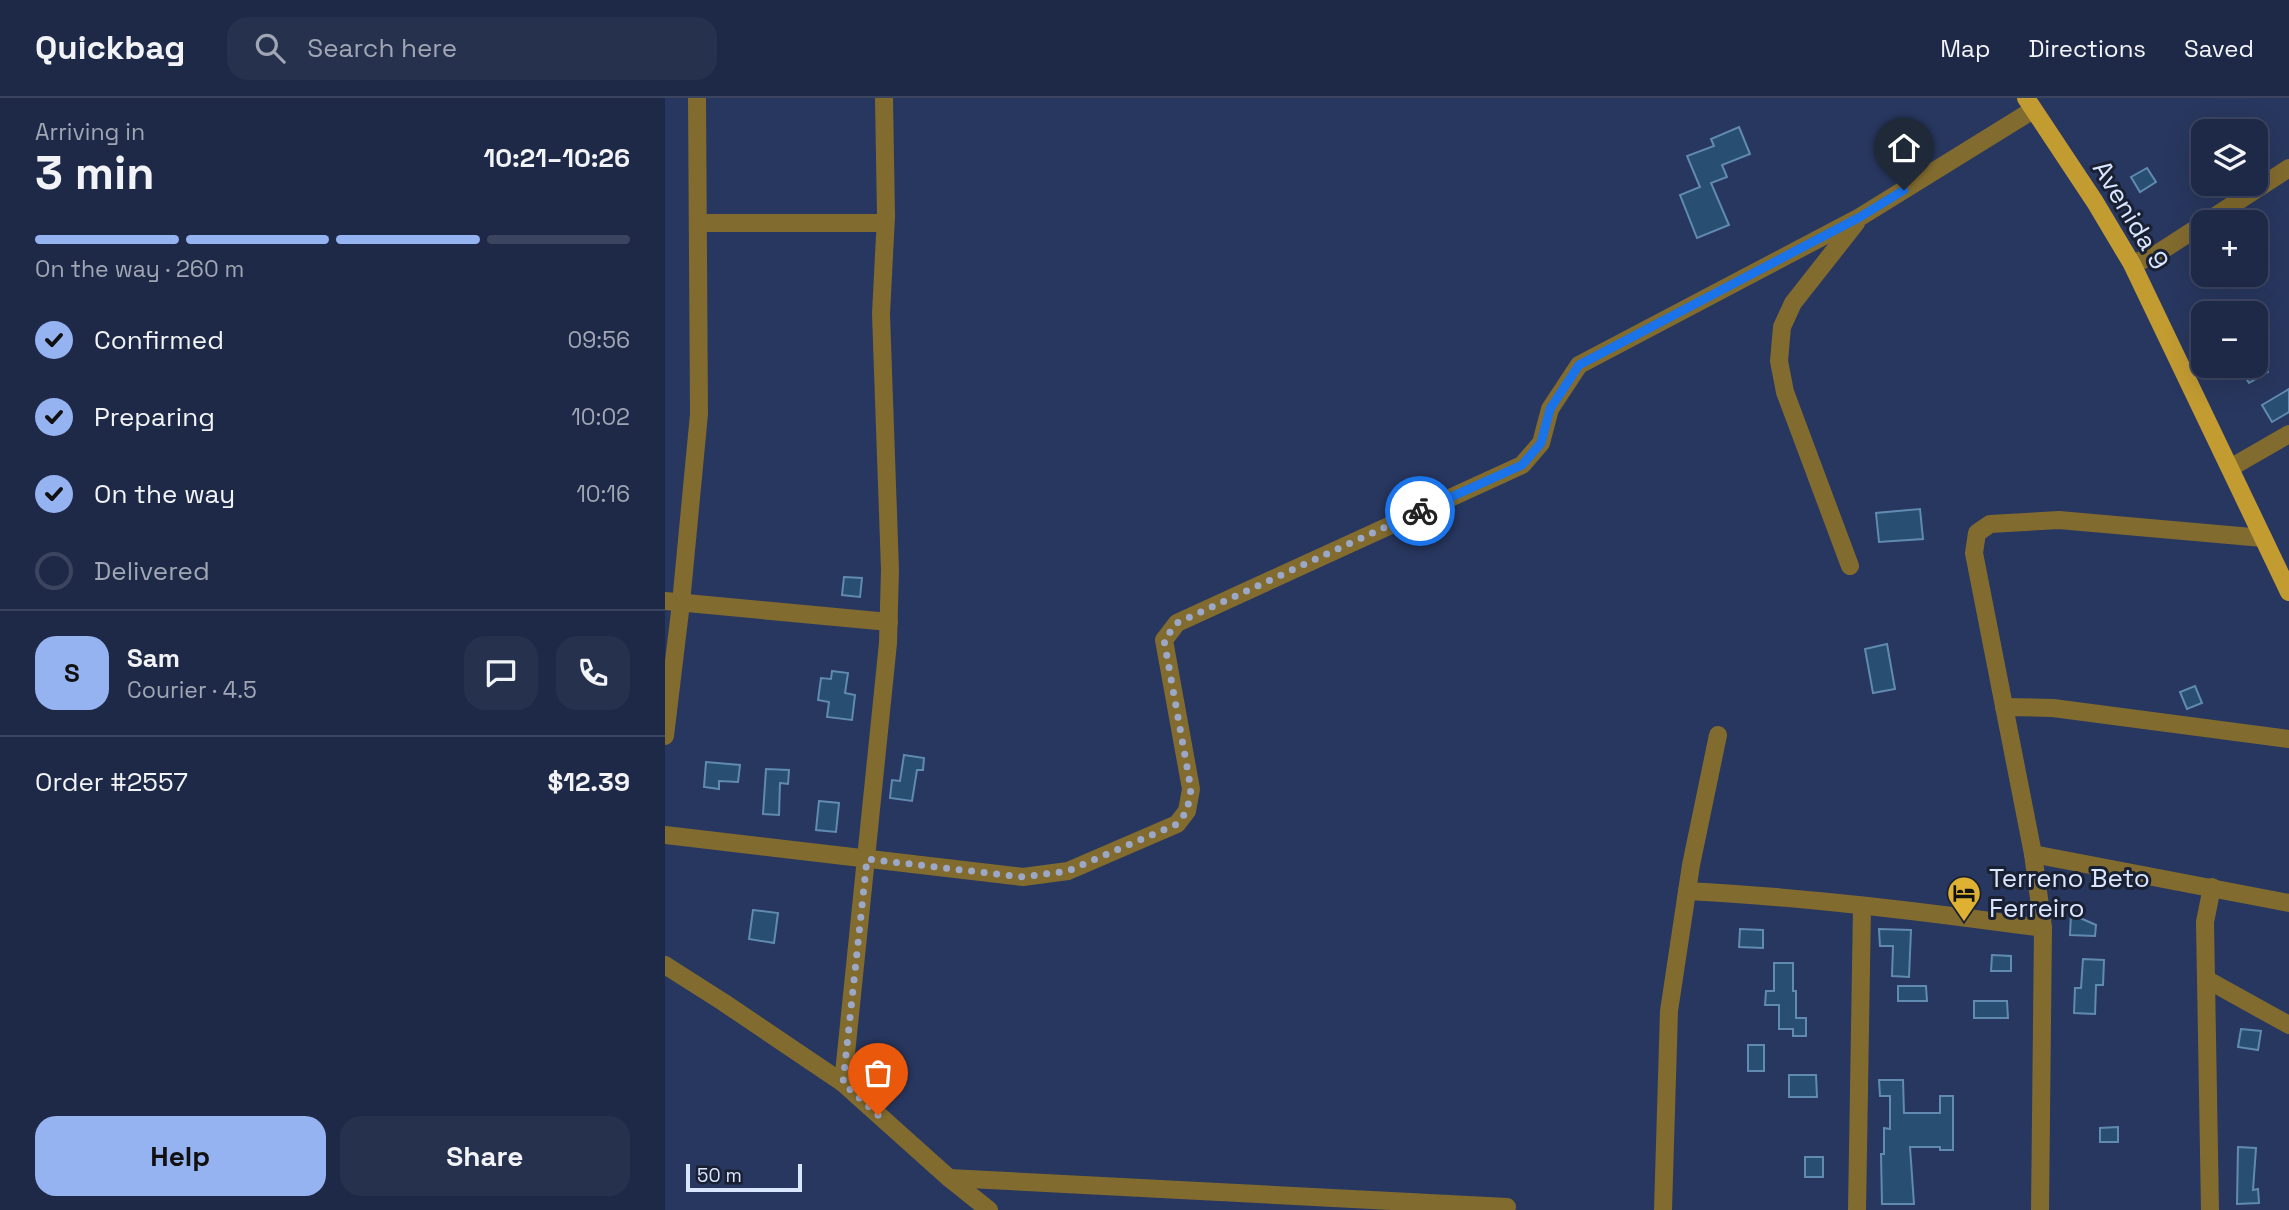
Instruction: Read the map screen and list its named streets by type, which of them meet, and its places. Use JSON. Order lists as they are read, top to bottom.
{
  "streets": {
    "main road": ["Avenida 9"]
  },
  "places": {
    "hotel": ["Terreno Beto Ferreiro"]
  },
  "scale_bar": "50 m",
  "page": {
    "header": "Quickbag",
    "search": "Search here",
    "nav": ["Map", "Directions", "Saved"],
    "heading": ["3 min", "Arriving in", "10:21–10:26"],
    "panel": [
      "Sam",
      "Courier · 4.5",
      "Order #2557",
      "$12.39"
    ],
    "map_buttons": ["+", "−"],
    "bar": "On the way · 260 m",
    "list": [
      ["Confirmed", "09:56"],
      ["Preparing", "10:02"],
      ["On the way", "10:16"],
      "Delivered"
    ],
    "round": "S",
    "buttons": ["Help", "Share"],
    "scale": "50 m"
  }
}
